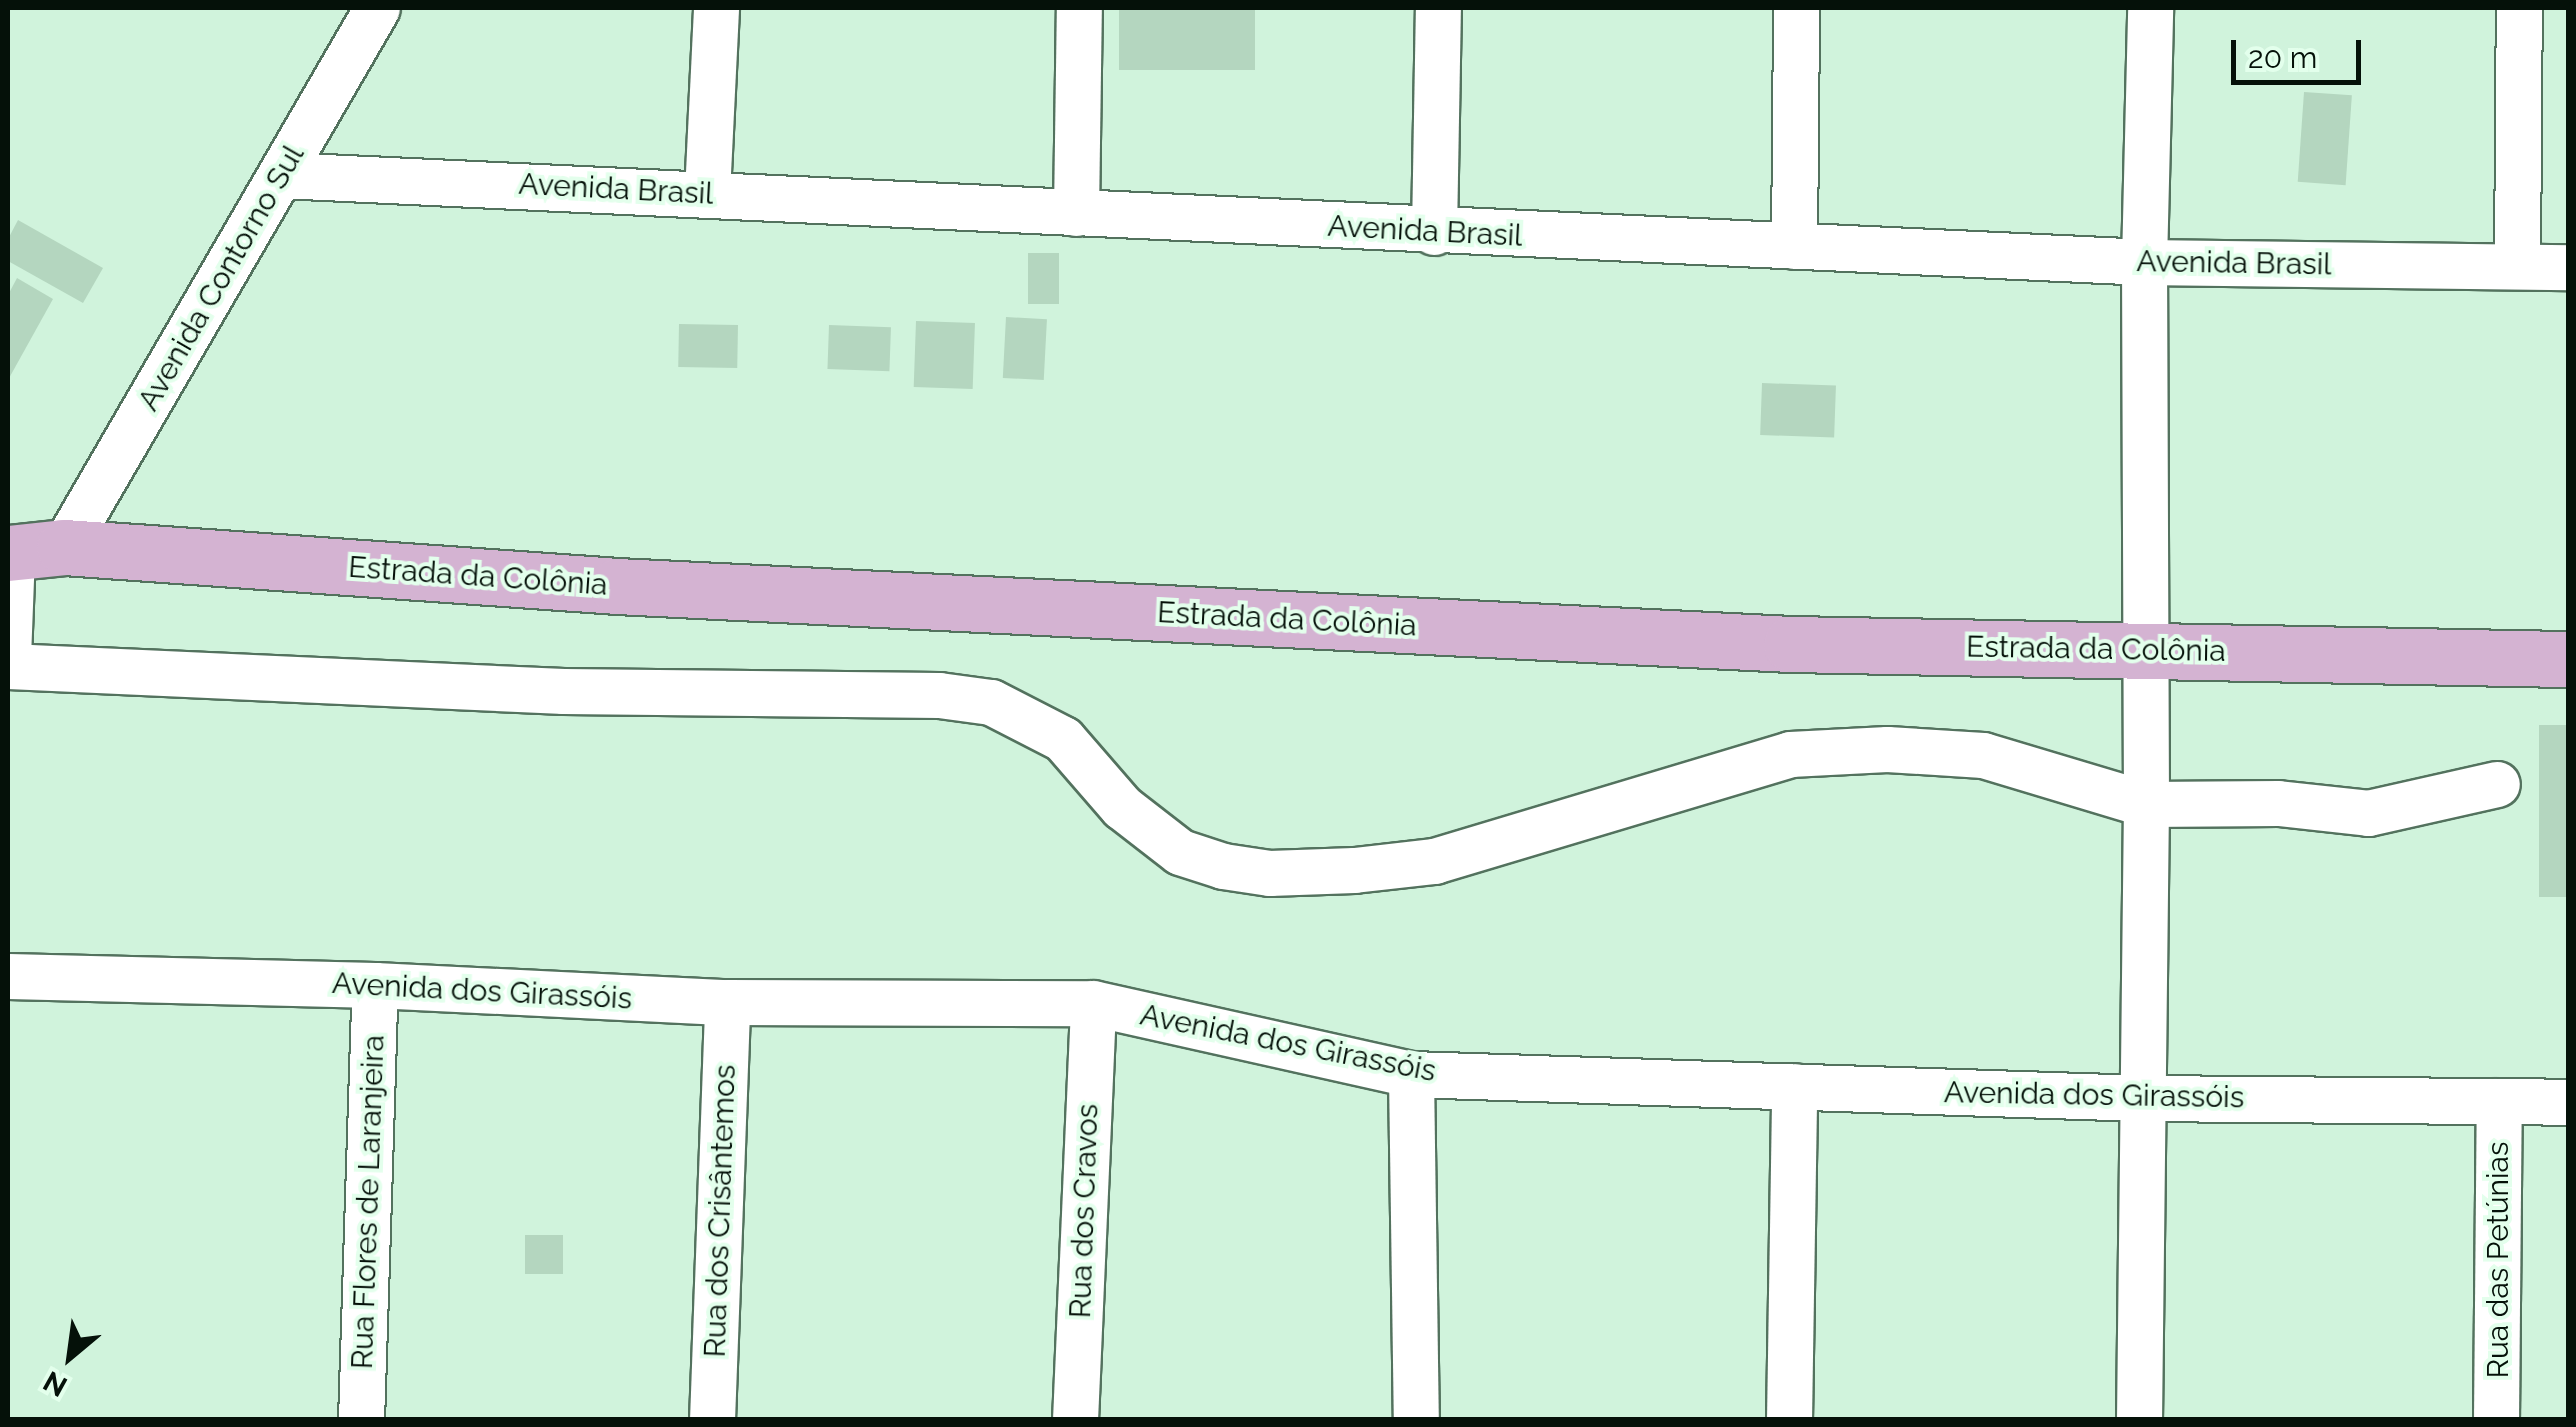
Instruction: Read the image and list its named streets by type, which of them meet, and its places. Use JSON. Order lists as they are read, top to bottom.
{
  "streets": {
    "main road": ["Estrada da Colônia"],
    "street": [
      "Avenida Brasil",
      "Avenida Contorno Sul",
      "Avenida dos Girassóis",
      "Rua Flores de Laranjeira",
      "Rua dos Crisântemos",
      "Rua dos Cravos",
      "Rua das Petúnias"
    ]
  },
  "crossings": [
    ["Avenida Brasil", "Avenida Contorno Sul"],
    ["Avenida Contorno Sul", "Estrada da Colônia"],
    ["Avenida dos Girassóis", "Rua Flores de Laranjeira"],
    ["Avenida dos Girassóis", "Rua dos Crisântemos"],
    ["Avenida dos Girassóis", "Rua dos Cravos"],
    ["Avenida dos Girassóis", "Rua das Petúnias"]
  ],
  "scale_bar": "20 m",
  "north": "bottom left"
}
